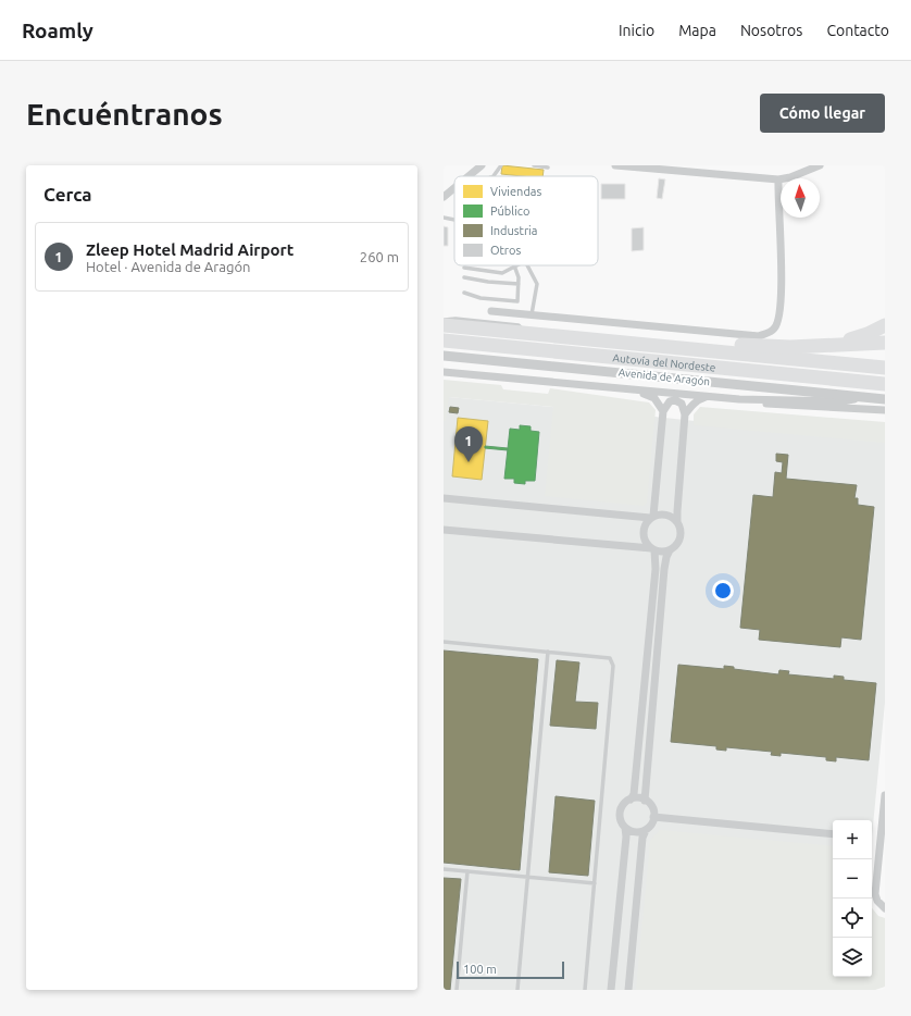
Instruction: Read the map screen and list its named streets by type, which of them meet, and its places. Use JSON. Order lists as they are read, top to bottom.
{
  "streets": {
    "highway": ["Autovía del Nordeste"],
    "street": ["Avenida de Aragón"]
  },
  "legend": [
    "Viviendas",
    "Público",
    "Industria",
    "Otros"
  ],
  "scale_bar": "100 m",
  "north": "top",
  "page": {
    "header": "Roamly",
    "nav": [
      "Inicio",
      "Mapa",
      "Nosotros",
      "Contacto"
    ],
    "buttons": "Cómo llegar",
    "title": "Encuéntranos",
    "heading": "Cerca",
    "list": [
      {
        "mark": "1",
        "name": "Zleep Hotel Madrid Airport",
        "note": "Hotel · Avenida de Aragón",
        "value": "260 m"
      }
    ],
    "pins": "1",
    "map_buttons": ["+", "−"],
    "scale": "100 m"
  }
}
